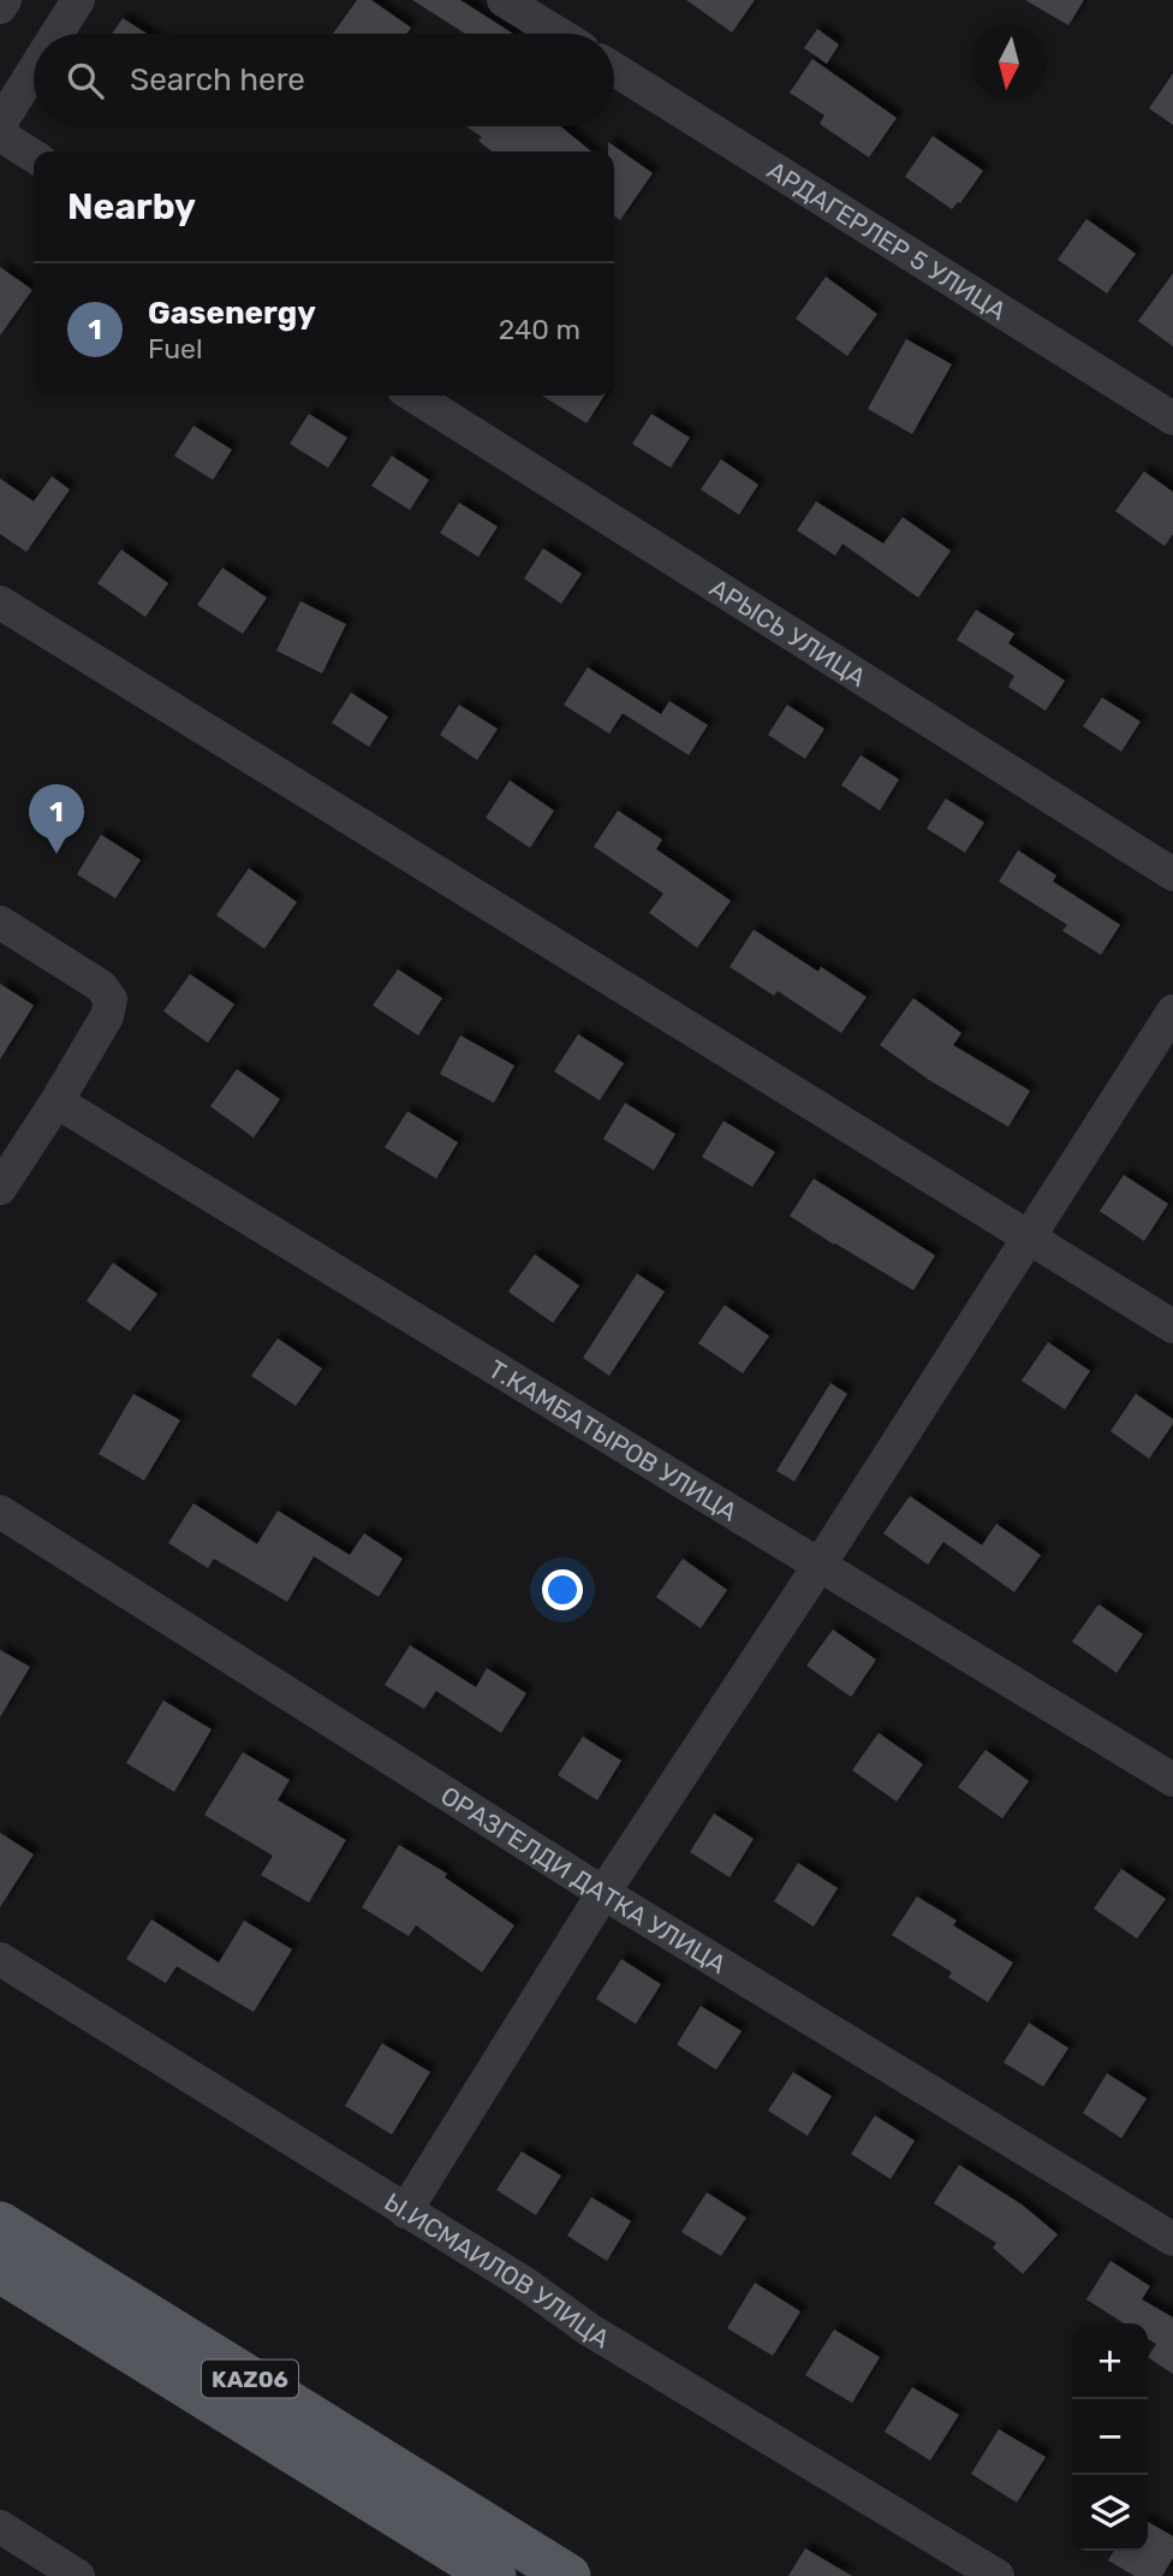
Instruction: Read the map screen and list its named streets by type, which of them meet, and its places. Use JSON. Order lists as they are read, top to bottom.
{
  "streets": {
    "main road": ["KАZ06"],
    "street": [
      "АРДАГЕРЛЕР 5 УЛИЦА",
      "АРЫСЬ УЛИЦА",
      "Т.КАМБАТЫРОВ УЛИЦА",
      "ОРАЗГЕЛДИ ДАТКА УЛИЦА",
      "Ы.ИСМАИЛОВ УЛИЦА"
    ]
  },
  "north": "bottom",
  "page": {
    "search": "Search here",
    "heading": "Nearby",
    "list": [
      {
        "mark": "1",
        "name": "Gasenergy",
        "note": "Fuel",
        "value": "240 m"
      }
    ],
    "pins": "1",
    "map_buttons": ["+", "−"]
  }
}
